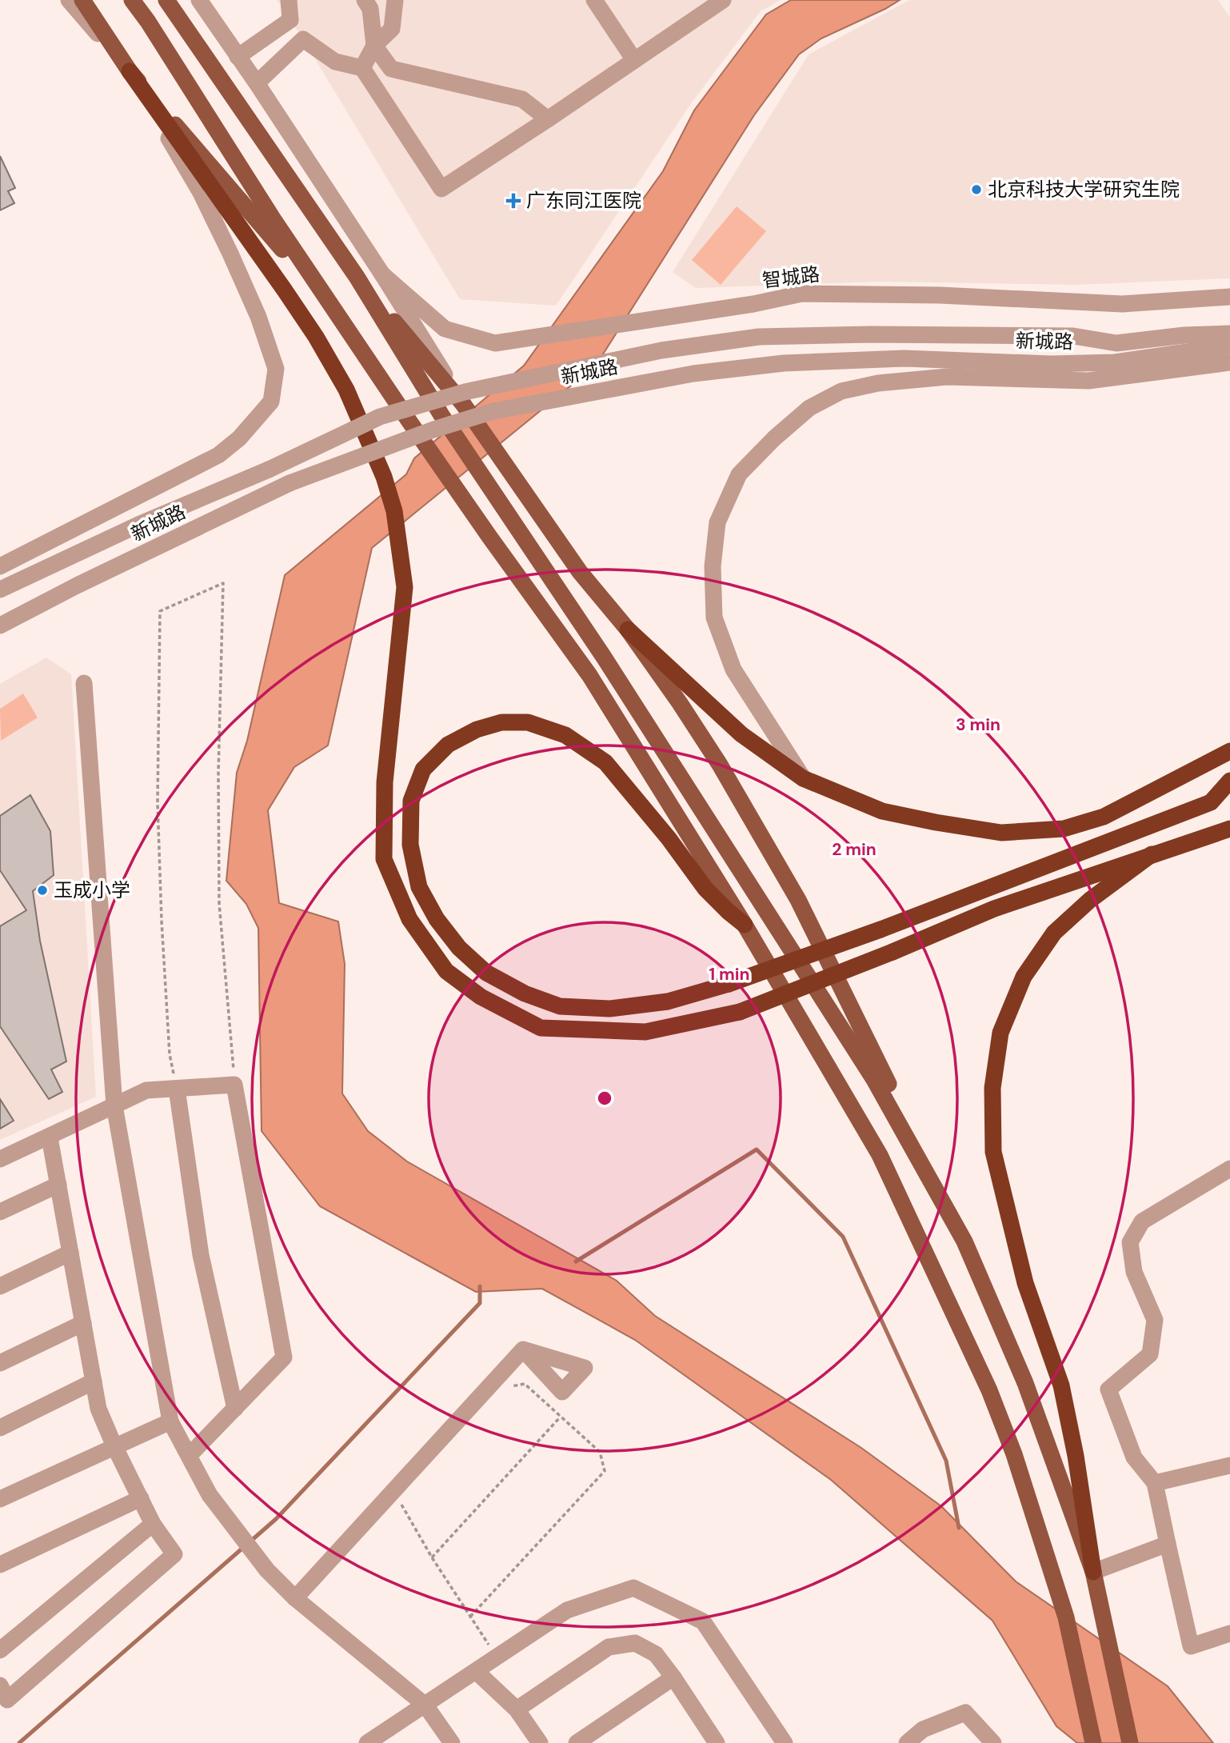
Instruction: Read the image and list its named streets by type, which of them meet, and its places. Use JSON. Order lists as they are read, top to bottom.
{
  "streets": {
    "street": ["智城路", "新城路"]
  },
  "places": {
    "other": ["北京科技大学研究生院", "玉成小学"],
    "health": ["广东同江医院"]
  },
  "rings": ["3 min", "2 min", "1 min"]
}
